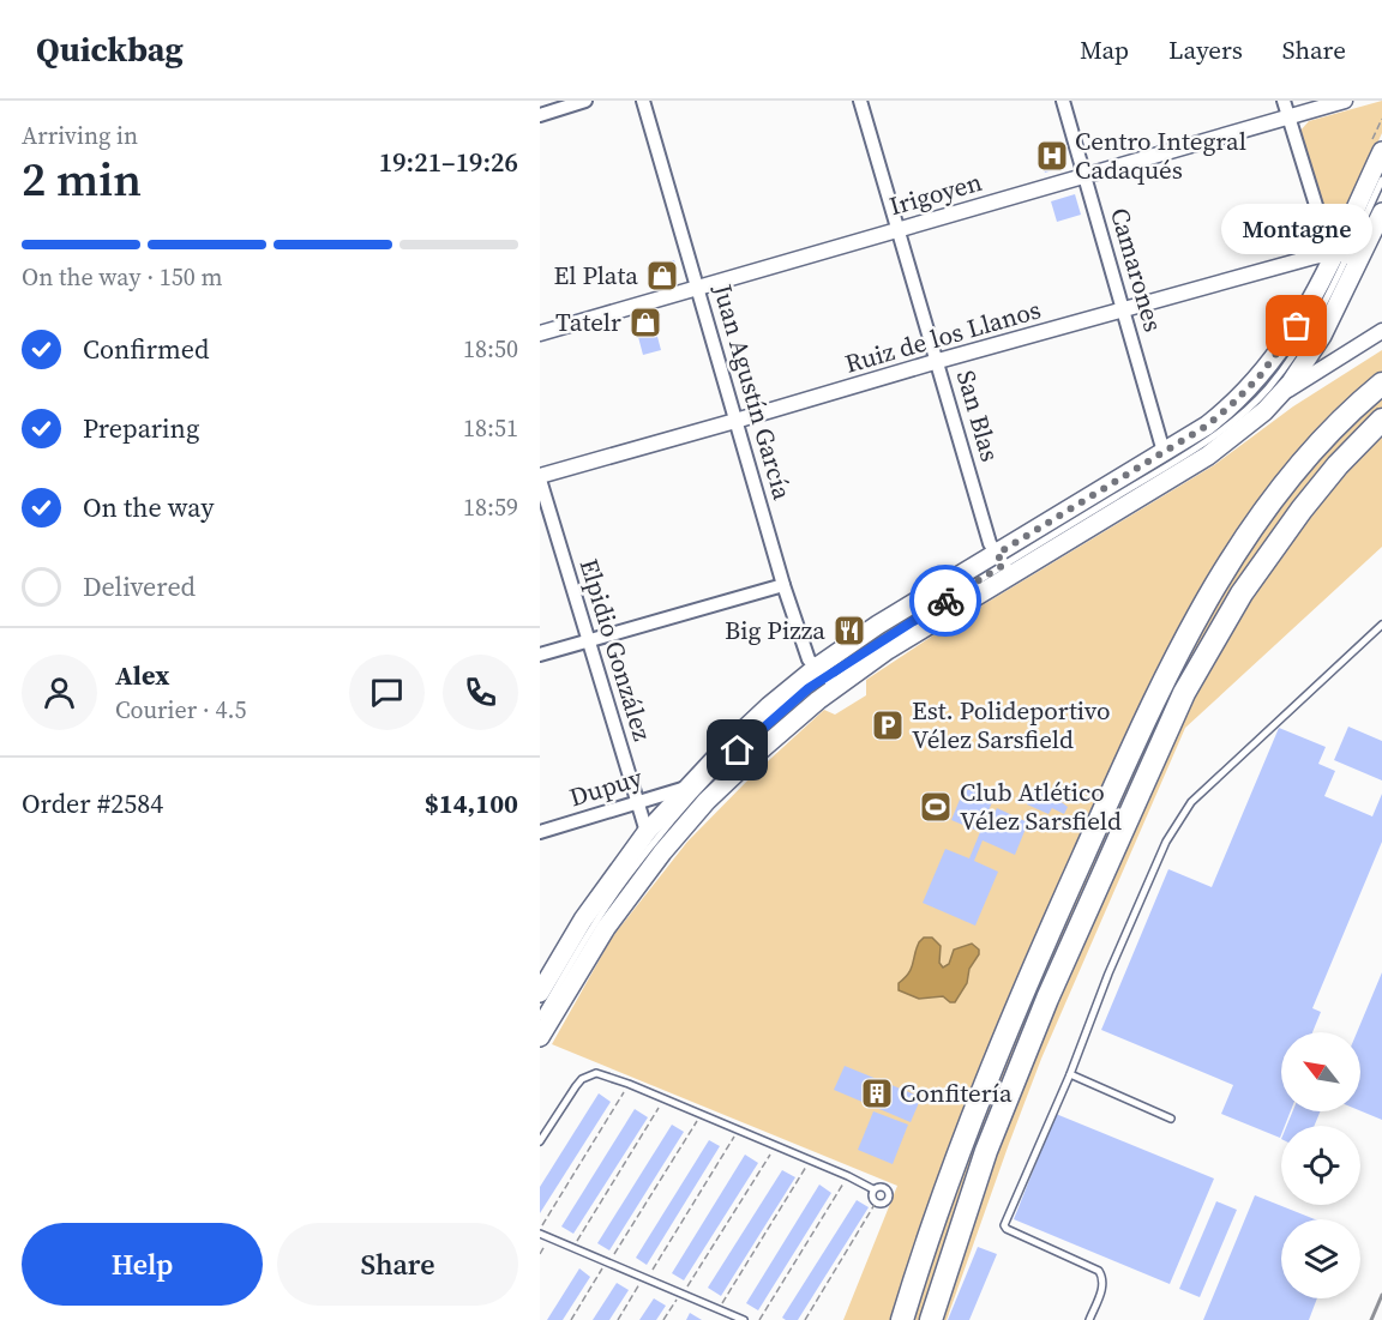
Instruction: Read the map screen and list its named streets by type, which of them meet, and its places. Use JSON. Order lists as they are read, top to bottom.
{
  "streets": {
    "street": [
      "Irigoyen",
      "Camarones",
      "Ruiz de los Llanos",
      "Juan Agustín García",
      "San Blas",
      "Elpidio González",
      "Dupuy"
    ]
  },
  "crossings": [
    ["Irigoyen", "Camarones"],
    ["Irigoyen", "Juan Agustín García"],
    ["Irigoyen", "San Blas"],
    ["Camarones", "Ruiz de los Llanos"],
    ["Ruiz de los Llanos", "Juan Agustín García"],
    ["Ruiz de los Llanos", "San Blas"],
    ["Ruiz de los Llanos", "Elpidio González"],
    ["Elpidio González", "Dupuy"]
  ],
  "places": {
    "hospital": ["Centro Integral Cadaqués"],
    "shop": ["El Plata", "Tatelr"],
    "other": ["Montagne"],
    "restaurant": ["Big Pizza"],
    "parking": ["Est. Polideportivo Vélez Sarsfield"],
    "sports": ["Club Atlético Vélez Sarsfield"],
    "building": ["Confitería"]
  },
  "north": "top left",
  "page": {
    "header": "Quickbag",
    "nav": ["Map", "Layers", "Share"],
    "heading": ["2 min", "Arriving in", "19:21–19:26"],
    "panel": [
      "Alex",
      "Courier · 4.5",
      "Order #2584",
      "$14,100"
    ],
    "bubble": "Montagne",
    "bar": "On the way · 150 m",
    "list": [
      ["Confirmed", "18:50"],
      ["Preparing", "18:51"],
      ["On the way", "18:59"],
      "Delivered"
    ],
    "buttons": ["Help", "Share"]
  }
}
